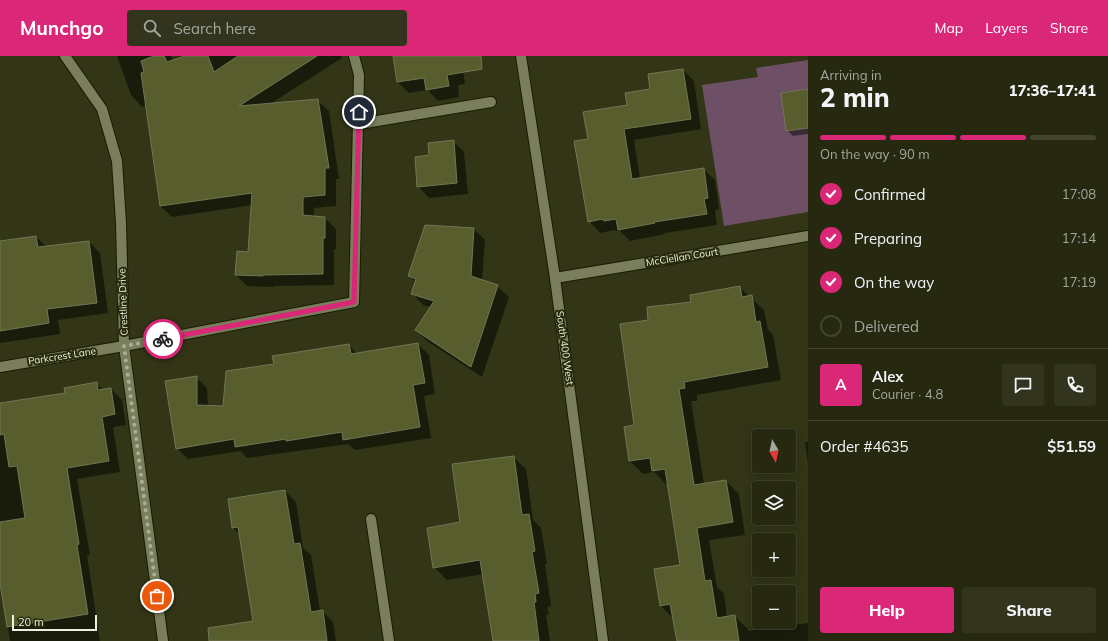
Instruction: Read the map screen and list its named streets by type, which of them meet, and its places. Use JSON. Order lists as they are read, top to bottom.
{
  "streets": {
    "street": [
      "McClellan Court",
      "Crestline Drive",
      "South 400 West",
      "Parkcrest Lane"
    ]
  },
  "crossings": [
    ["McClellan Court", "South 400 West"],
    ["Crestline Drive", "Parkcrest Lane"]
  ],
  "scale_bar": "20 m",
  "north": "bottom",
  "page": {
    "header": "Munchgo",
    "search": "Search here",
    "nav": ["Map", "Layers", "Share"],
    "heading": ["2 min", "Arriving in", "17:36–17:41"],
    "panel": [
      "Alex",
      "Courier · 4.8",
      "Order #4635",
      "$51.59"
    ],
    "bar": "On the way · 90 m",
    "list": [
      ["Confirmed", "17:08"],
      ["Preparing", "17:14"],
      ["On the way", "17:19"],
      "Delivered"
    ],
    "round": "A",
    "map_buttons": ["+", "−"],
    "buttons": ["Help", "Share"],
    "scale": "20 m"
  }
}
